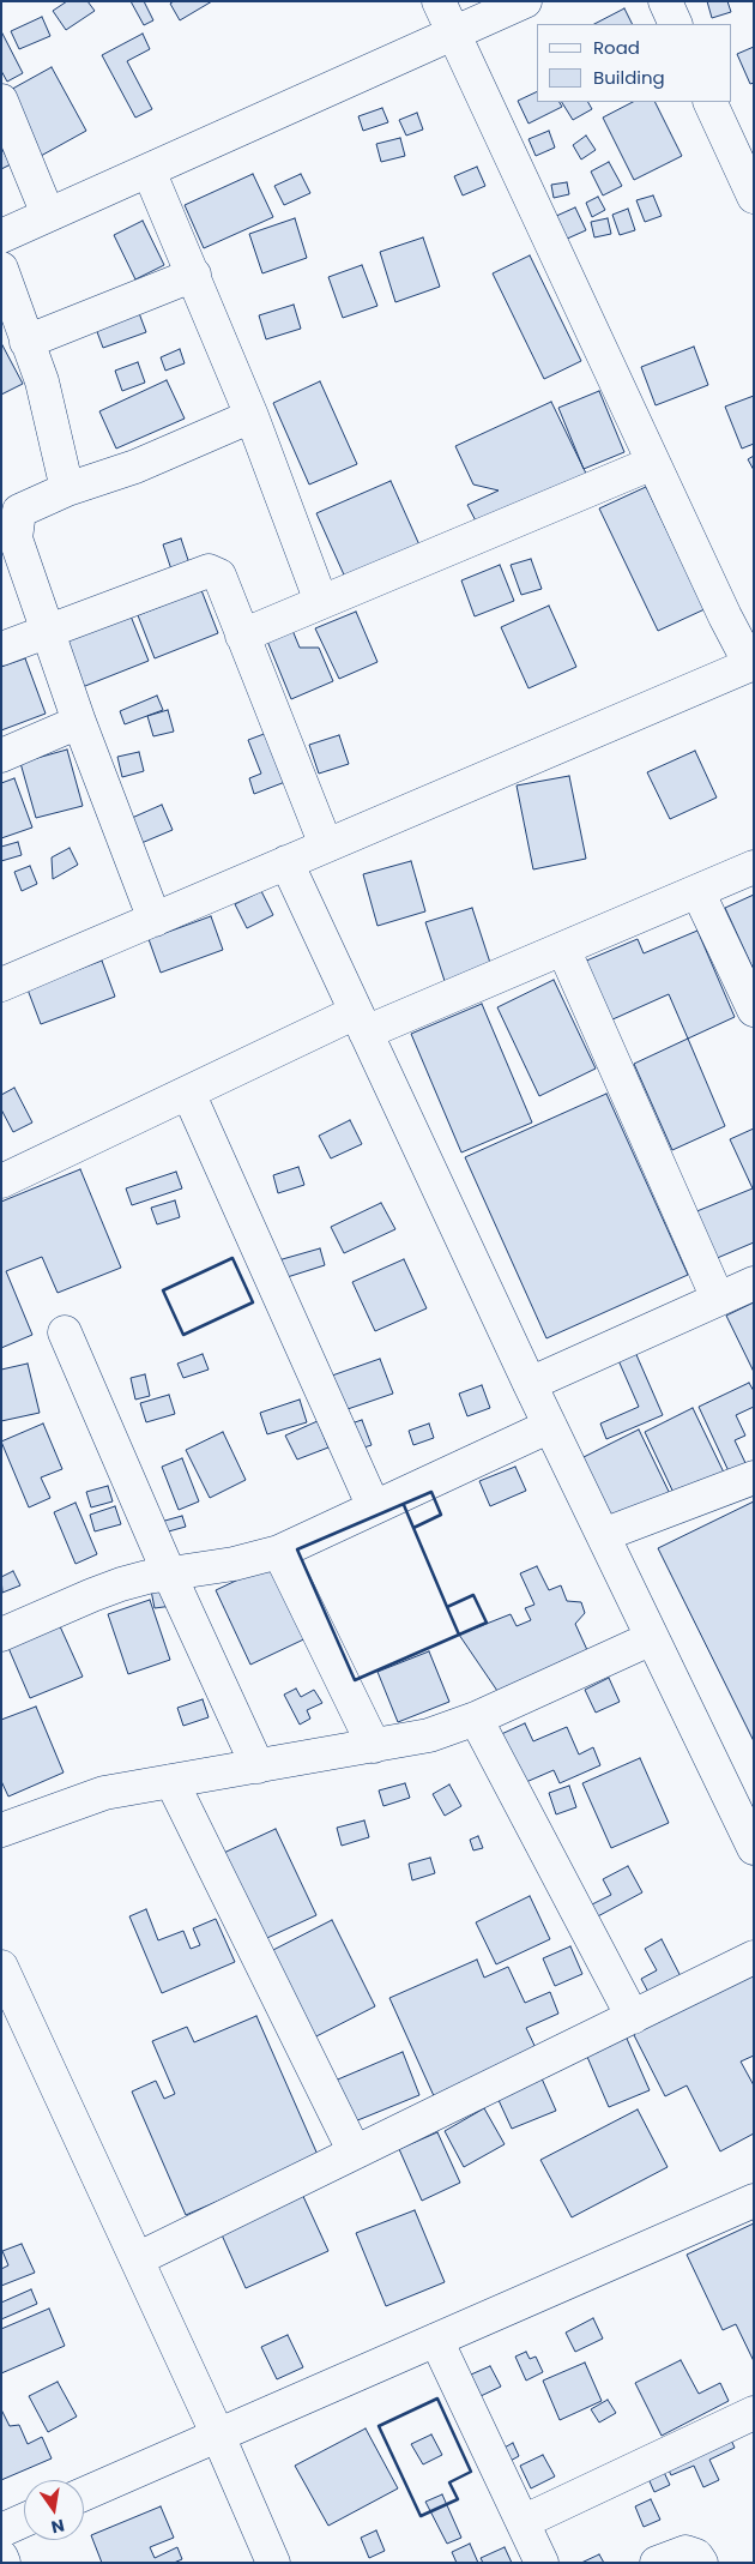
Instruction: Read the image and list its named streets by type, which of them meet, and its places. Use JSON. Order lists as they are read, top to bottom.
{
  "legend": ["Road", "Building"],
  "north": "bottom"
}
